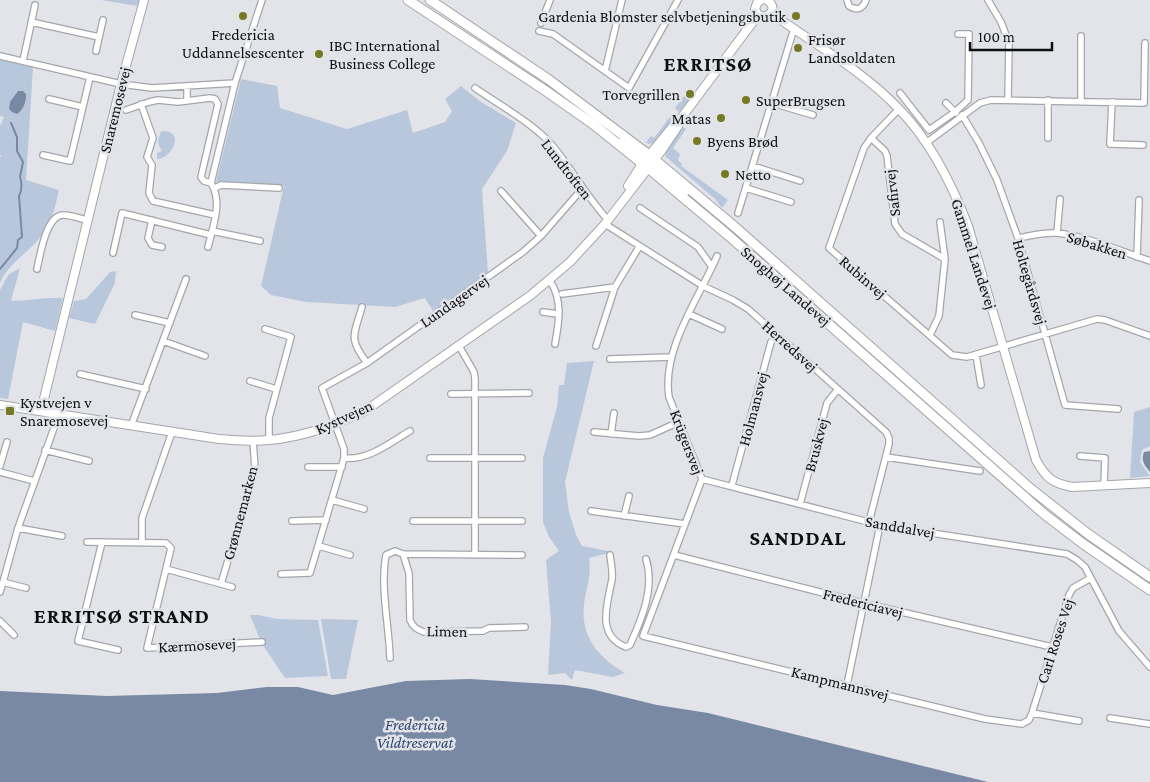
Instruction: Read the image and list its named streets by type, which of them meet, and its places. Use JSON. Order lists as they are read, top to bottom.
{
  "streets": {
    "main road": ["Snoghøj Landevej"],
    "street": [
      "Snaremosevej",
      "Lundtoften",
      "Safirvej",
      "Søbakken",
      "Gammel Landevej",
      "Rubinvej",
      "Holtegårdsvej",
      "Lundagervej",
      "Herredsvej",
      "Holmansvej",
      "Kystvejen",
      "Krügersvej",
      "Bruskvej",
      "Grønnemarken",
      "Sanddalvej",
      "Fredericiavej",
      "Limen",
      "Carl Roses Vej",
      "Kærmosevej",
      "Kampmannsvej"
    ]
  },
  "crossings": [
    ["Snaremosevej", "Kystvejen"],
    ["Lundtoften", "Lundagervej"],
    ["Lundtoften", "Herredsvej"],
    ["Lundtoften", "Kystvejen"],
    ["Safirvej", "Rubinvej"],
    ["Søbakken", "Holtegårdsvej"],
    ["Gammel Landevej", "Rubinvej"],
    ["Gammel Landevej", "Kystvejen"],
    ["Rubinvej", "Holtegårdsvej"],
    ["Snoghøj Landevej", "Kystvejen"],
    ["Lundagervej", "Kystvejen"],
    ["Herredsvej", "Holmansvej"],
    ["Herredsvej", "Kystvejen"],
    ["Herredsvej", "Krügersvej"],
    ["Herredsvej", "Bruskvej"],
    ["Herredsvej", "Sanddalvej"],
    ["Holmansvej", "Sanddalvej"],
    ["Kystvejen", "Grønnemarken"],
    ["Krügersvej", "Sanddalvej"],
    ["Krügersvej", "Fredericiavej"],
    ["Krügersvej", "Kampmannsvej"],
    ["Bruskvej", "Sanddalvej"],
    ["Sanddalvej", "Carl Roses Vej"],
    ["Fredericiavej", "Carl Roses Vej"],
    ["Carl Roses Vej", "Kampmannsvej"]
  ],
  "districts": ["ERRITSØ", "SANDDAL", "ERRITSØ STRAND"],
  "parks": ["Fredericia Vildtreservat"],
  "places": {
    "other": [
      "Fredericia Uddannelsescenter",
      "Gardenia Blomster selvbetjeningsbutik",
      "Frisør Landsoldaten",
      "IBC International Business College",
      "Torvegrillen",
      "SuperBrugsen",
      "Matas",
      "Byens Brød",
      "Netto"
    ],
    "transit": ["Kystvejen v Snaremosevej"]
  },
  "scale_bar": "100 m"
}
